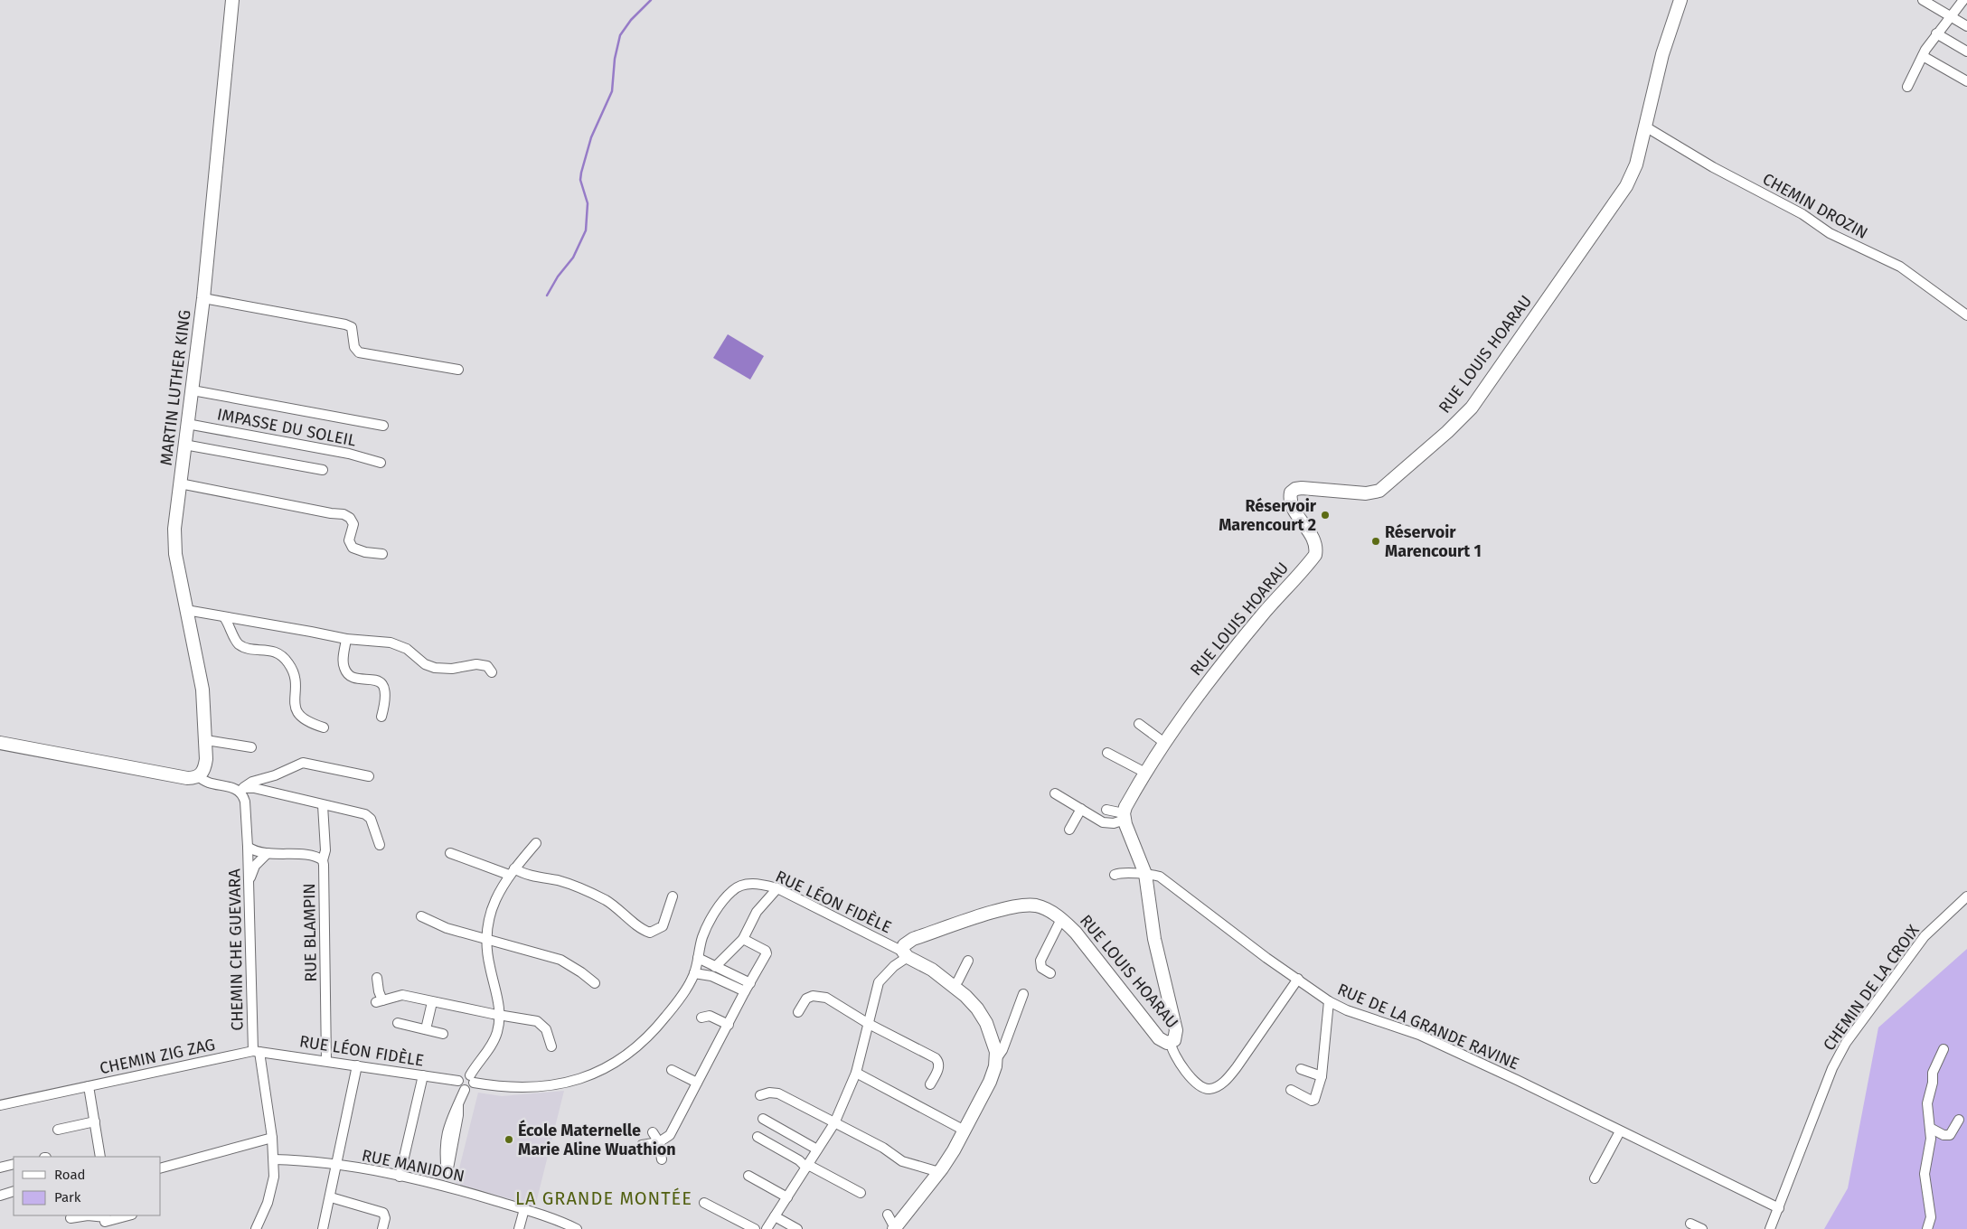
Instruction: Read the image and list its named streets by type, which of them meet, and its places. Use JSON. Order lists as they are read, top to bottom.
{
  "streets": {
    "main road": ["RUE LOUIS HOARAU", "MARTIN LUTHER KING"],
    "street": [
      "CHEMIN DROZIN",
      "IMPASSE DU SOLEIL",
      "RUE LÉON FIDÈLE",
      "RUE BLAMPIN",
      "CHEMIN CHE GUEVARA",
      "CHEMIN DE LA CROIX",
      "RUE DE LA GRANDE RAVINE",
      "CHEMIN ZIG ZAG",
      "RUE MANIDON"
    ]
  },
  "crossings": [
    ["CHEMIN DROZIN", "RUE LOUIS HOARAU"],
    ["RUE LOUIS HOARAU", "RUE LÉON FIDÈLE"],
    ["RUE LOUIS HOARAU", "RUE DE LA GRANDE RAVINE"],
    ["MARTIN LUTHER KING", "IMPASSE DU SOLEIL"],
    ["RUE LÉON FIDÈLE", "RUE BLAMPIN"],
    ["RUE LÉON FIDÈLE", "CHEMIN CHE GUEVARA"],
    ["RUE LÉON FIDÈLE", "CHEMIN ZIG ZAG"],
    ["RUE BLAMPIN", "CHEMIN CHE GUEVARA"],
    ["CHEMIN CHE GUEVARA", "CHEMIN ZIG ZAG"],
    ["CHEMIN CHE GUEVARA", "RUE MANIDON"],
    ["CHEMIN DE LA CROIX", "RUE DE LA GRANDE RAVINE"]
  ],
  "districts": ["LA GRANDE MONTÉE"],
  "places": ["Réservoir Marencourt 2", "Réservoir Marencourt 1", "École Maternelle Marie Aline Wuathion"],
  "legend": ["Road", "Park"]
}
